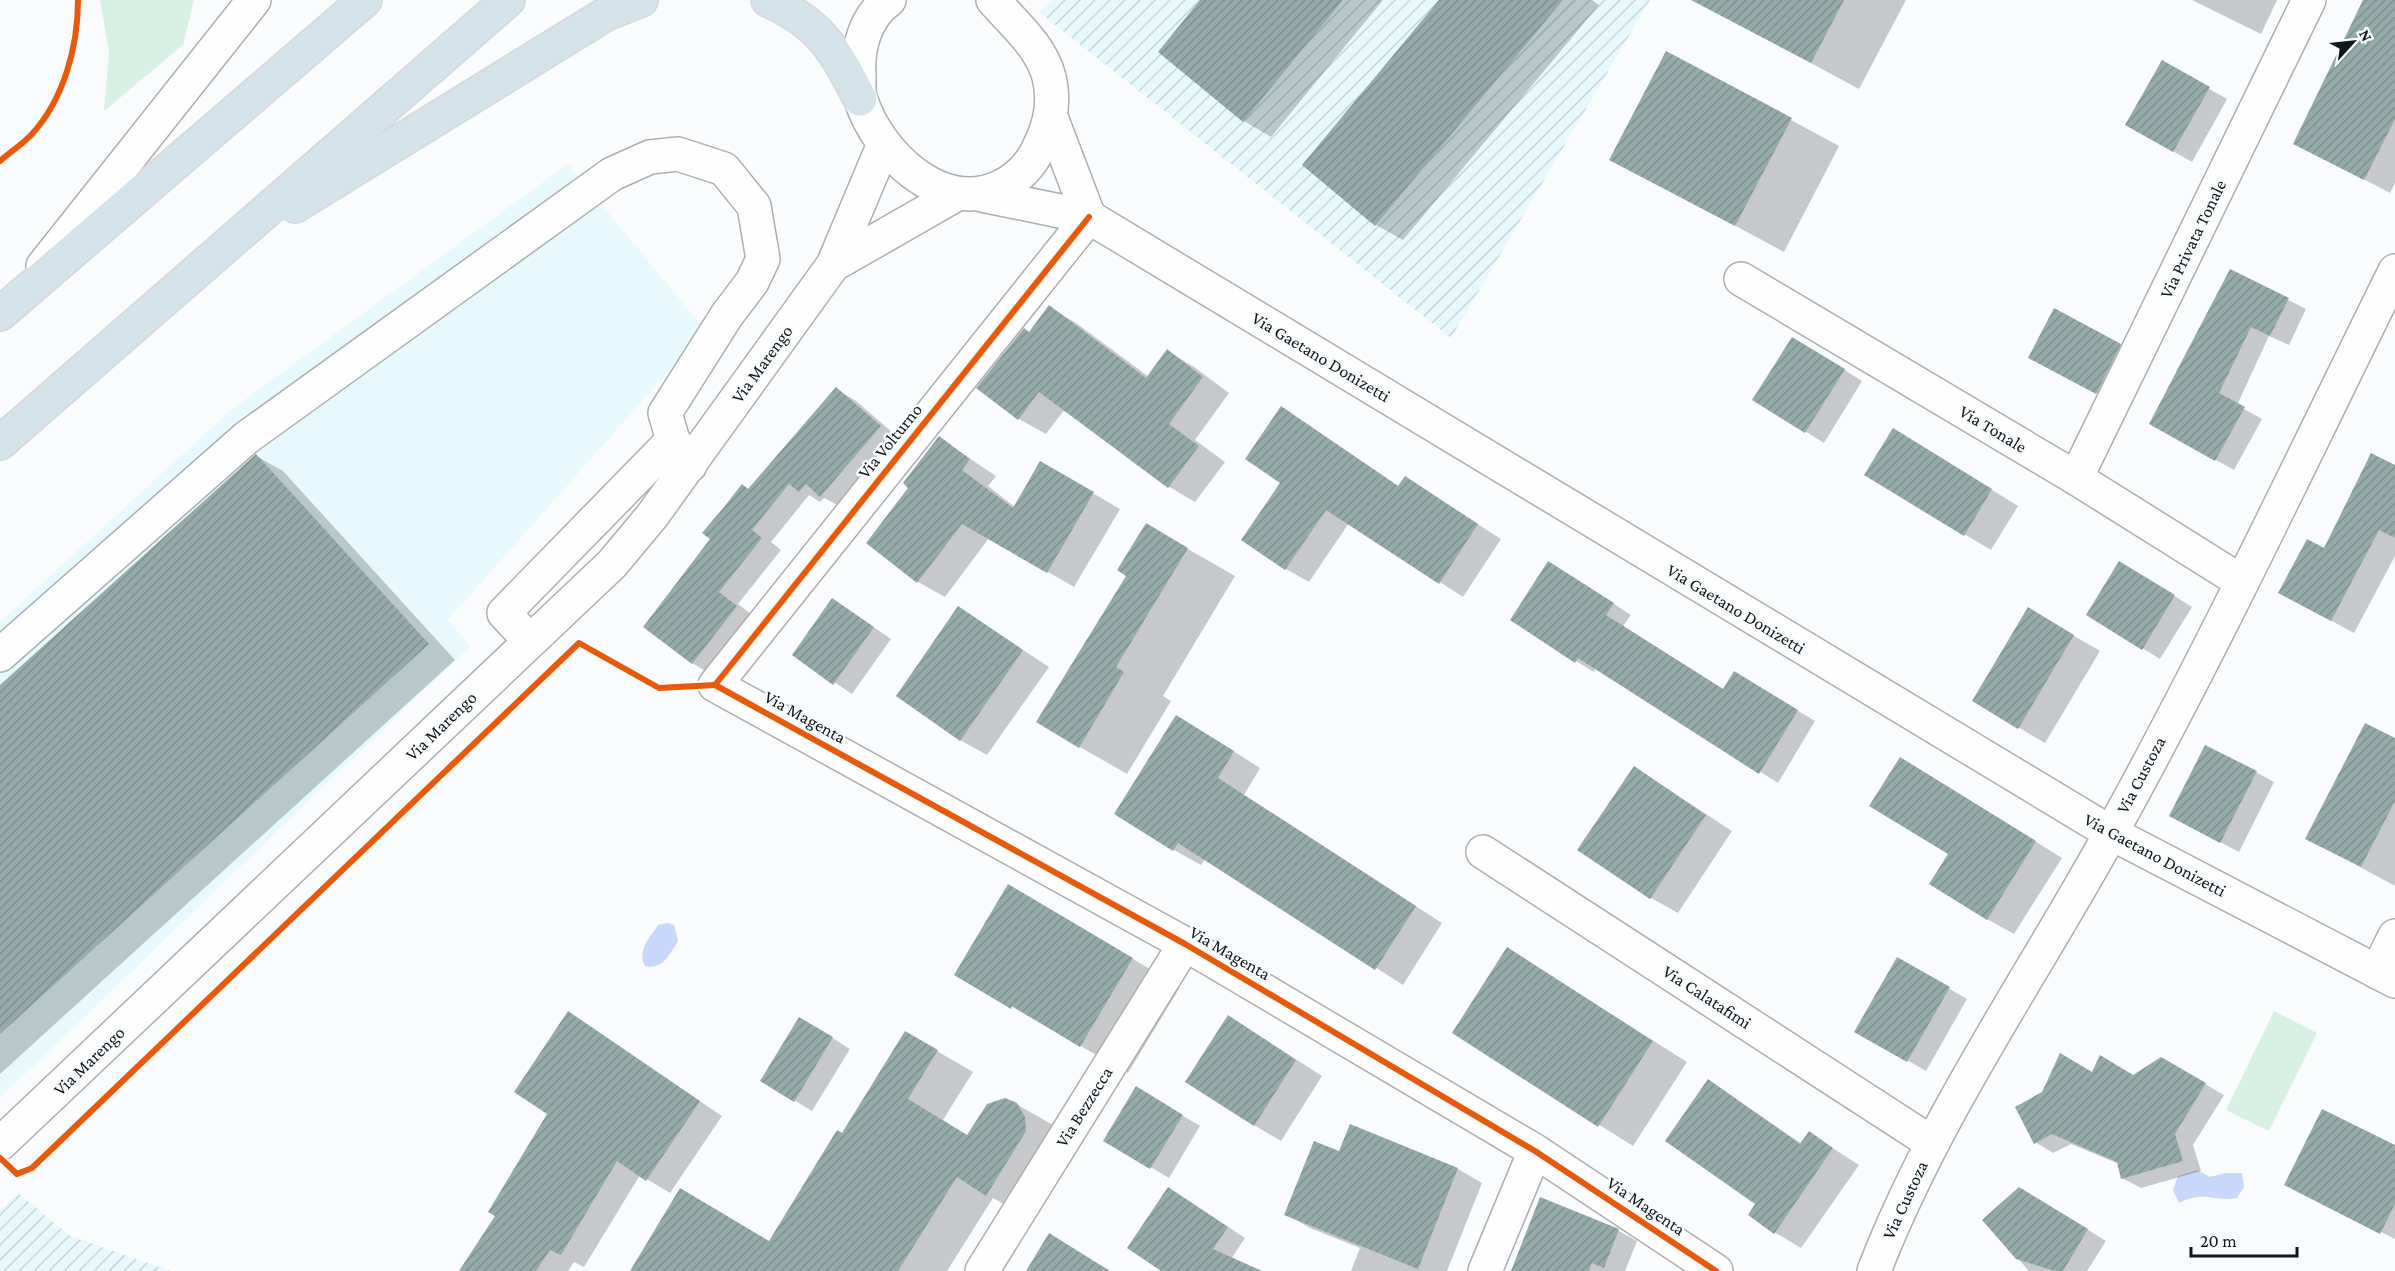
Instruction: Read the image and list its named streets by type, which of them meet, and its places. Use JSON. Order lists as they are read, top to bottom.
{
  "streets": {
    "street": [
      "Via Privata Tonale",
      "Via Gaetano Donizetti",
      "Via Marengo",
      "Via Tonale",
      "Via Volturno",
      "Via Magenta",
      "Via Custoza",
      "Via Calatafimi",
      "Via Bezzecca"
    ]
  },
  "crossings": [
    ["Via Privata Tonale", "Via Tonale"],
    ["Via Gaetano Donizetti", "Via Marengo"],
    ["Via Gaetano Donizetti", "Via Volturno"],
    ["Via Gaetano Donizetti", "Via Custoza"],
    ["Via Tonale", "Via Custoza"],
    ["Via Volturno", "Via Magenta"],
    ["Via Magenta", "Via Bezzecca"],
    ["Via Custoza", "Via Calatafimi"]
  ],
  "scale_bar": "20 m",
  "north": "top right"
}
